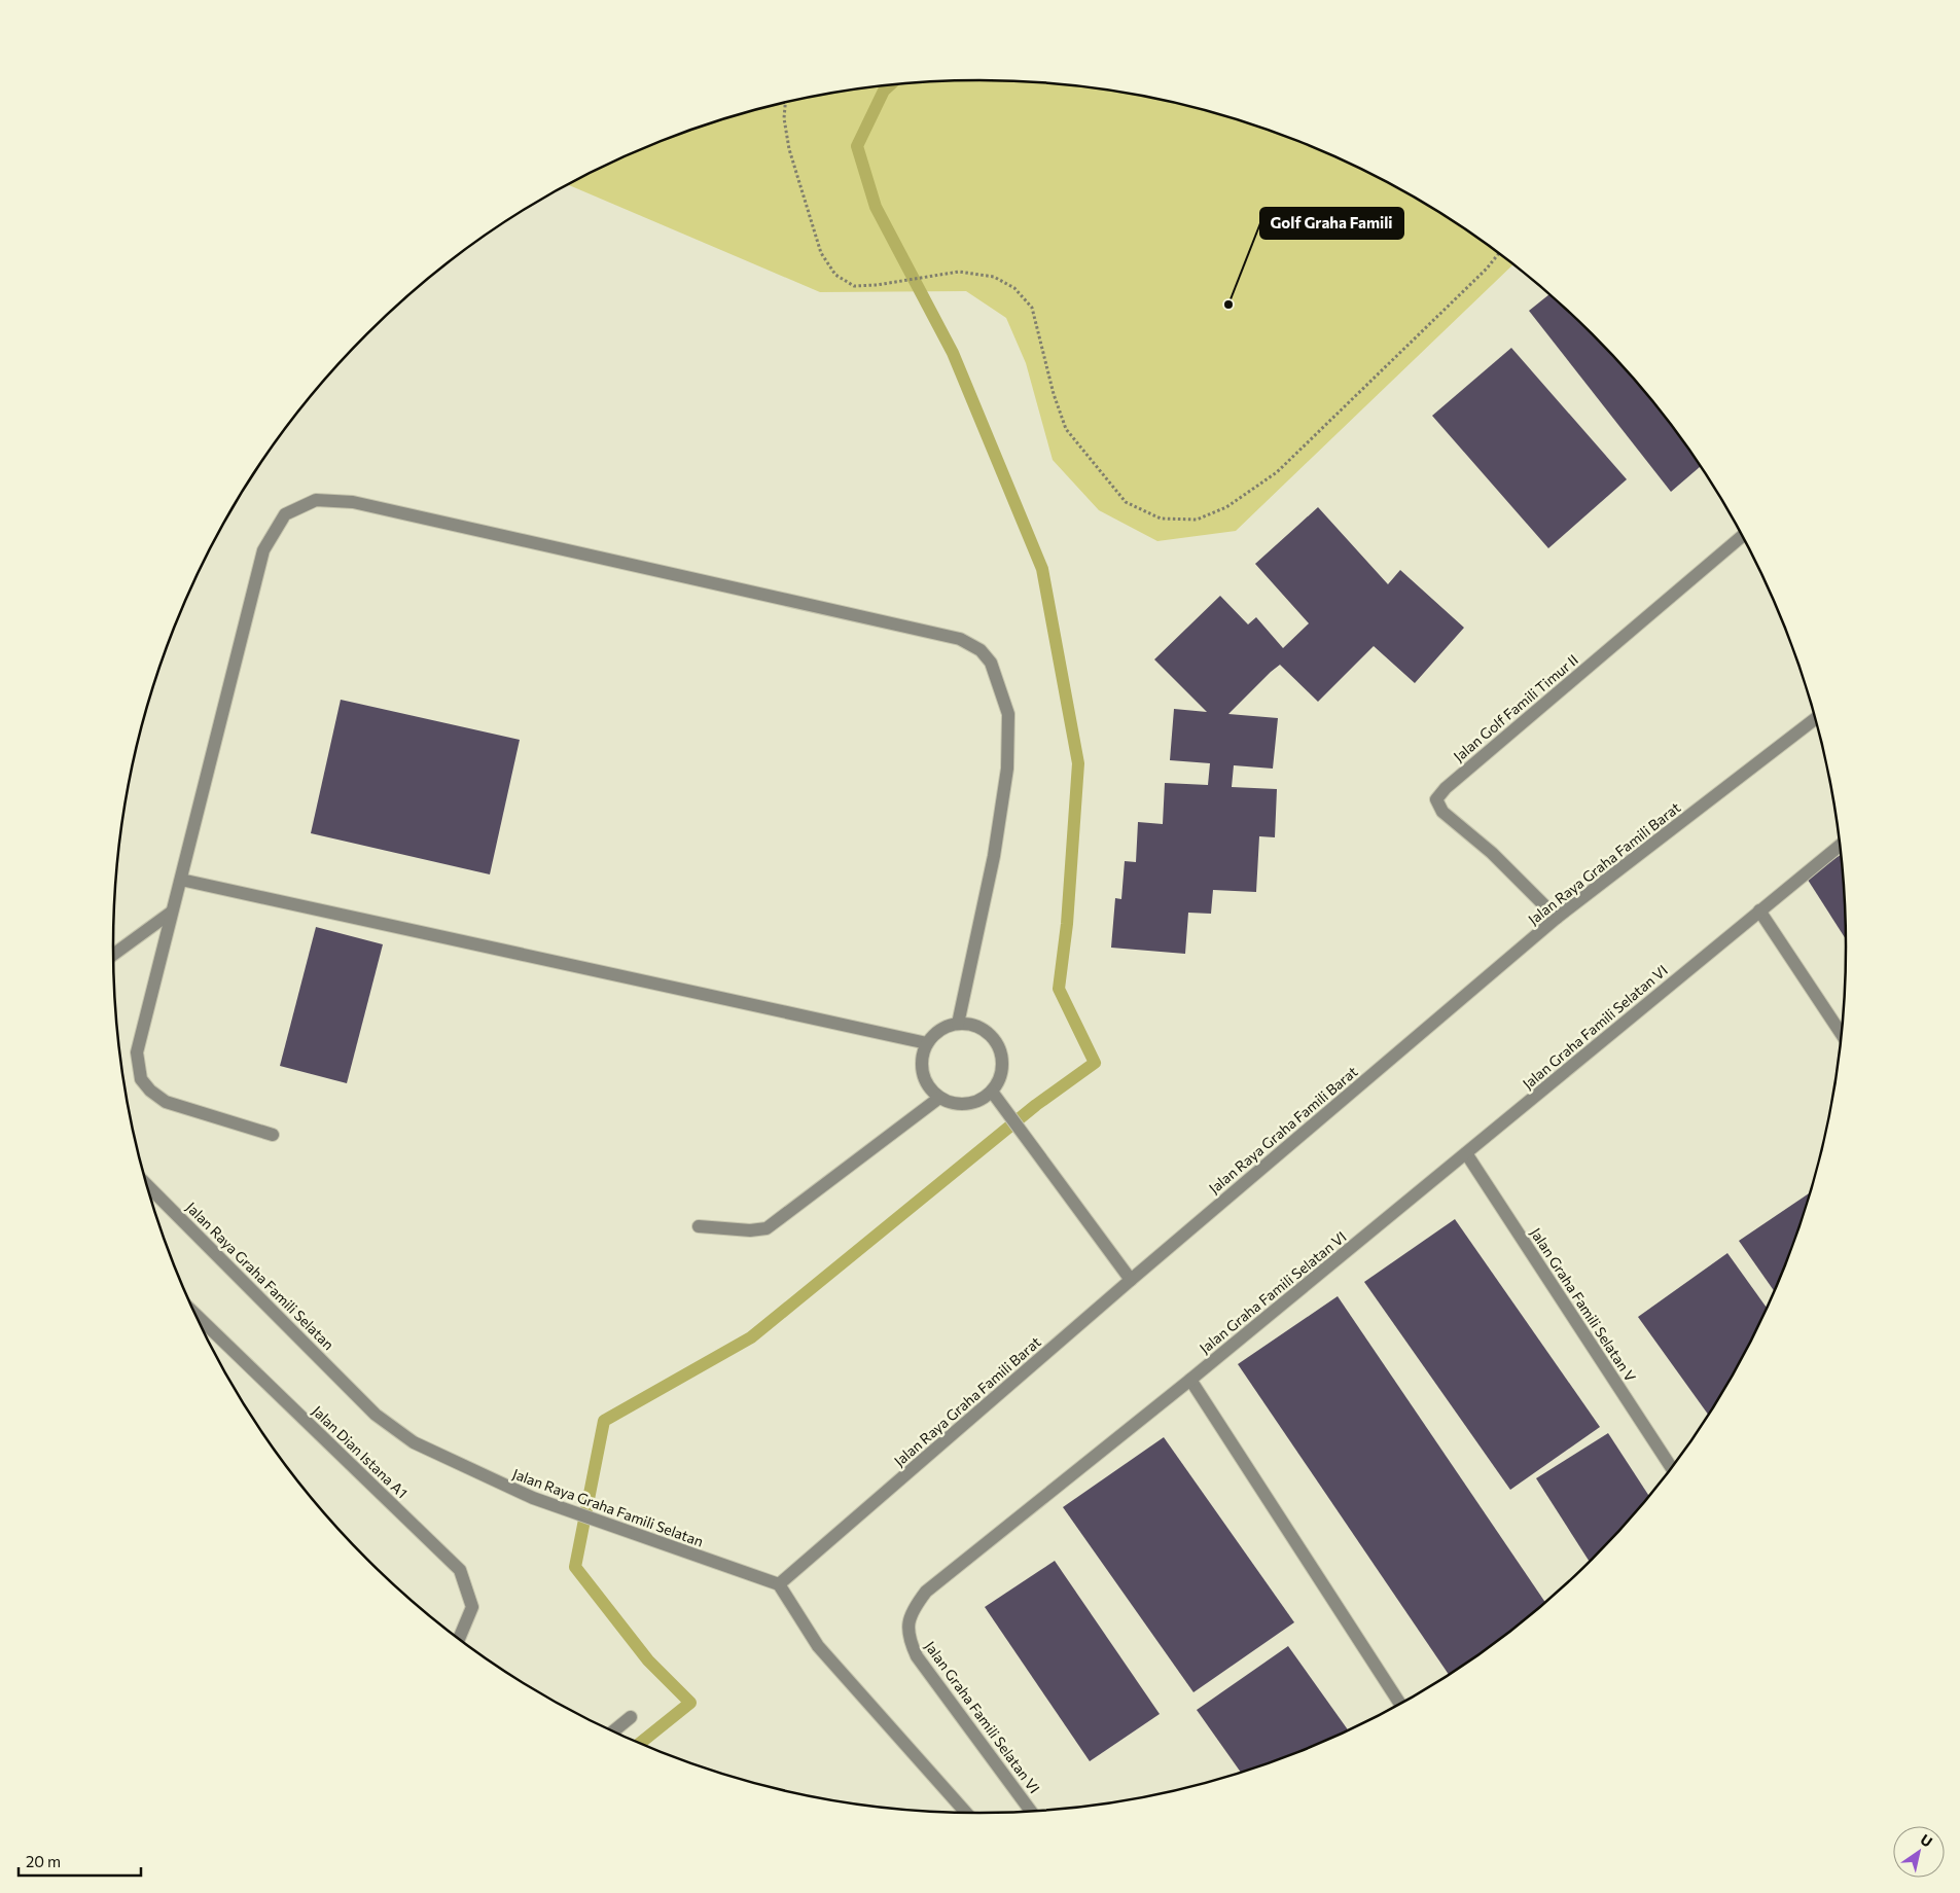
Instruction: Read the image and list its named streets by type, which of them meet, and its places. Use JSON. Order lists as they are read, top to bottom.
{
  "streets": {
    "street": [
      "Jalan Golf Famili Timur II",
      "Jalan Raya Graha Famili Barat",
      "Jalan Graha Famili Selatan VI",
      "Jalan Raya Graha Famili Selatan",
      "Jalan Graha Famili Selatan V",
      "Jalan Dian Istana A1"
    ]
  },
  "crossings": [
    ["Jalan Golf Famili Timur II", "Jalan Raya Graha Famili Barat"],
    ["Jalan Raya Graha Famili Barat", "Jalan Raya Graha Famili Selatan"],
    ["Jalan Graha Famili Selatan VI", "Jalan Graha Famili Selatan V"]
  ],
  "places": ["Golf Graha Famili"],
  "scale_bar": "20 m",
  "north": "top right"
}
